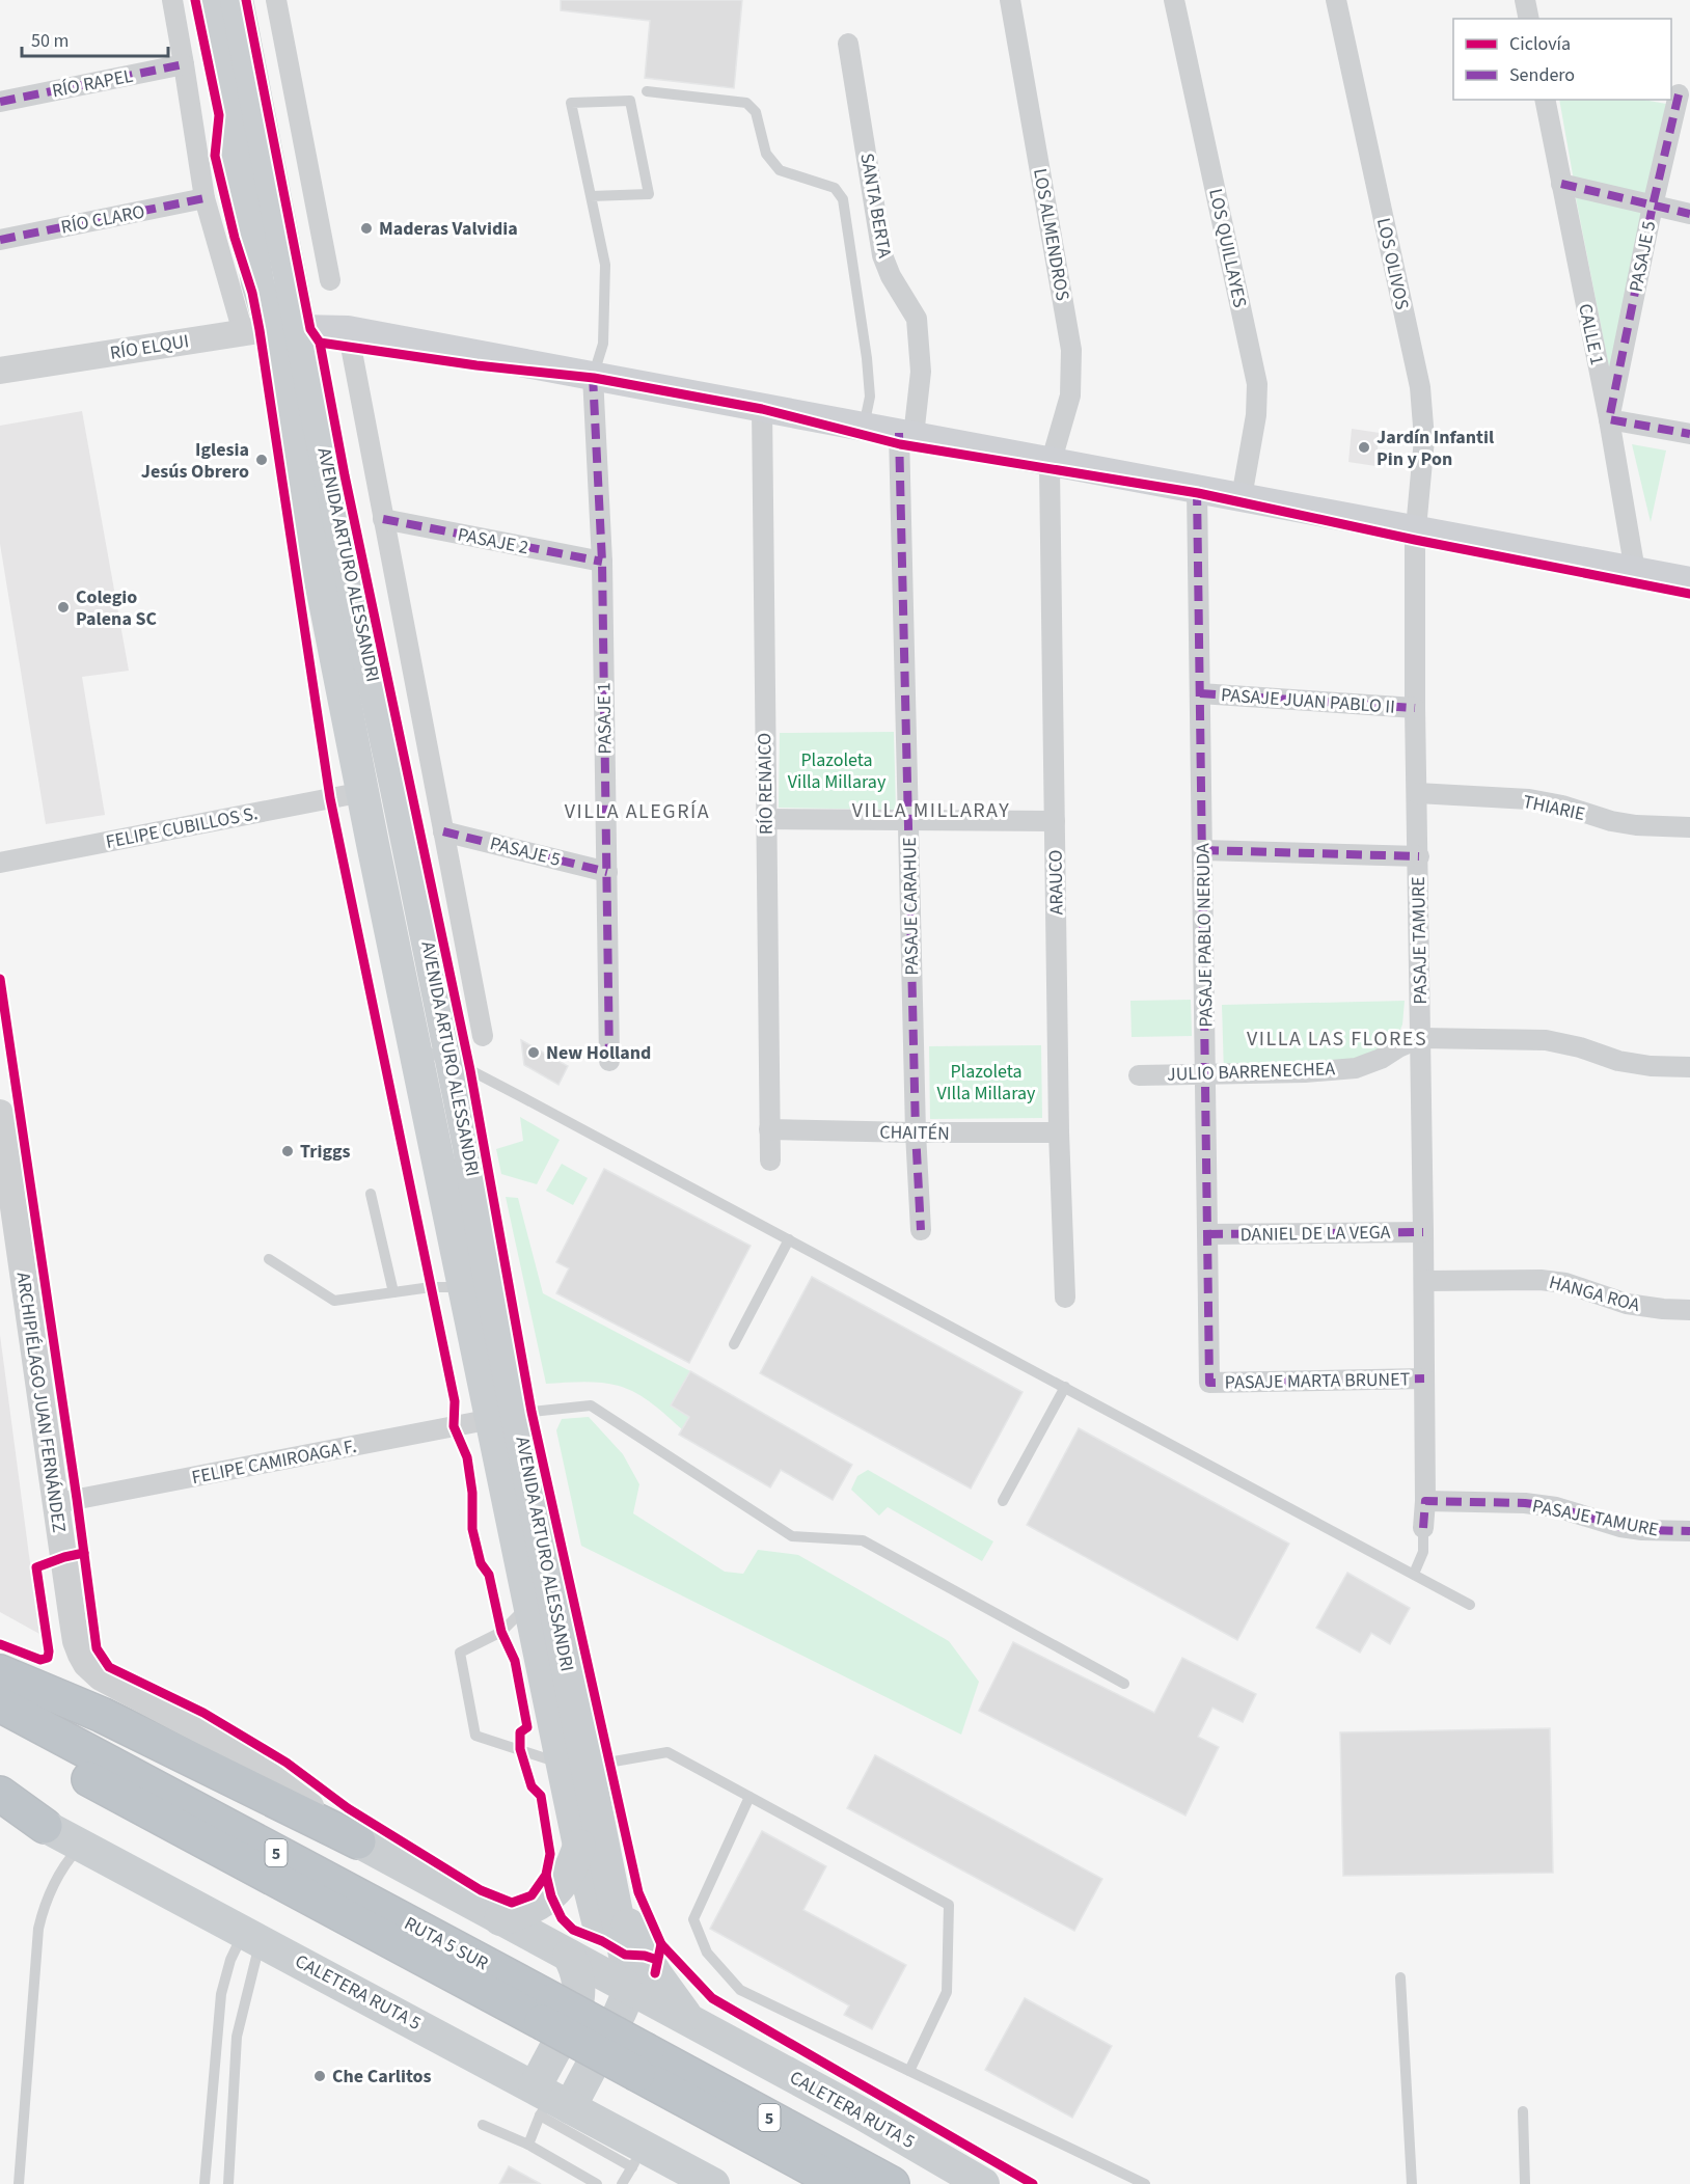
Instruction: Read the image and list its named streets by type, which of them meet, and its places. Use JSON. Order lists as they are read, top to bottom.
{
  "streets": {
    "highway": ["5", "RUTA 5 SUR"],
    "main road": ["AVENIDA ARTURO ALESSANDRI", "CALETERA RUTA 5"],
    "street": [
      "RÍO RAPEL",
      "SANTA BERTA",
      "RÍO CLARO",
      "LOS ALMENDROS",
      "LOS QUILLAYES",
      "PASAJE 5",
      "LOS OLIVOS",
      "CALLE 1",
      "RÍO ELQUI",
      "PASAJE 2",
      "PASAJE JUAN PABLO II",
      "PASAJE 1",
      "RÍO RENAICO",
      "THIARIE",
      "FELIPE CUBILLOS S.",
      "ARAUCO",
      "PASAJE CARAHUE",
      "PASAJE PABLO NERUDA",
      "PASAJE TAMURE",
      "JULIO BARRENECHEA",
      "CHAITÉN",
      "DANIEL DE LA VEGA",
      "HANGA ROA",
      "PASAJE MARTA BRUNET",
      "ARCHIPIÉLAGO JUAN FERNÁNDEZ",
      "FELIPE CAMIROAGA F."
    ]
  },
  "crossings": [
    ["RÍO RAPEL", "AVENIDA ARTURO ALESSANDRI"],
    ["SANTA BERTA", "PASAJE CARAHUE"],
    ["RÍO CLARO", "AVENIDA ARTURO ALESSANDRI"],
    ["LOS ALMENDROS", "ARAUCO"],
    ["PASAJE 5", "CALLE 1"],
    ["PASAJE 5", "AVENIDA ARTURO ALESSANDRI"],
    ["PASAJE 5", "PASAJE 1"],
    ["LOS OLIVOS", "PASAJE TAMURE"],
    ["RÍO ELQUI", "AVENIDA ARTURO ALESSANDRI"],
    ["PASAJE 2", "AVENIDA ARTURO ALESSANDRI"],
    ["PASAJE 2", "PASAJE 1"],
    ["AVENIDA ARTURO ALESSANDRI", "FELIPE CUBILLOS S."],
    ["AVENIDA ARTURO ALESSANDRI", "FELIPE CAMIROAGA F."],
    ["AVENIDA ARTURO ALESSANDRI", "CALETERA RUTA 5"],
    ["PASAJE JUAN PABLO II", "PASAJE PABLO NERUDA"],
    ["PASAJE JUAN PABLO II", "PASAJE TAMURE"],
    ["RÍO RENAICO", "CHAITÉN"],
    ["THIARIE", "PASAJE TAMURE"],
    ["ARAUCO", "CHAITÉN"],
    ["PASAJE CARAHUE", "CHAITÉN"],
    ["PASAJE PABLO NERUDA", "JULIO BARRENECHEA"],
    ["PASAJE PABLO NERUDA", "DANIEL DE LA VEGA"],
    ["PASAJE PABLO NERUDA", "PASAJE MARTA BRUNET"],
    ["PASAJE TAMURE", "JULIO BARRENECHEA"],
    ["PASAJE TAMURE", "DANIEL DE LA VEGA"],
    ["PASAJE TAMURE", "HANGA ROA"],
    ["PASAJE TAMURE", "PASAJE MARTA BRUNET"],
    ["ARCHIPIÉLAGO JUAN FERNÁNDEZ", "FELIPE CAMIROAGA F."],
    ["ARCHIPIÉLAGO JUAN FERNÁNDEZ", "CALETERA RUTA 5"]
  ],
  "districts": ["VILLA MILLARAY", "VILLA ALEGRÍA", "VILLA LAS FLORES"],
  "parks": ["Plazoleta Villa Millaray", "Plazoleta VIlla Millaray"],
  "places": [
    "Maderas Valvidia",
    "Jardín Infantil Pin y Pon",
    "Iglesia Jesús Obrero",
    "Colegio Palena SC",
    "New Holland",
    "Triggs",
    "Che Carlitos"
  ],
  "legend": ["Ciclovía", "Sendero"],
  "scale_bar": "50 m"
}
